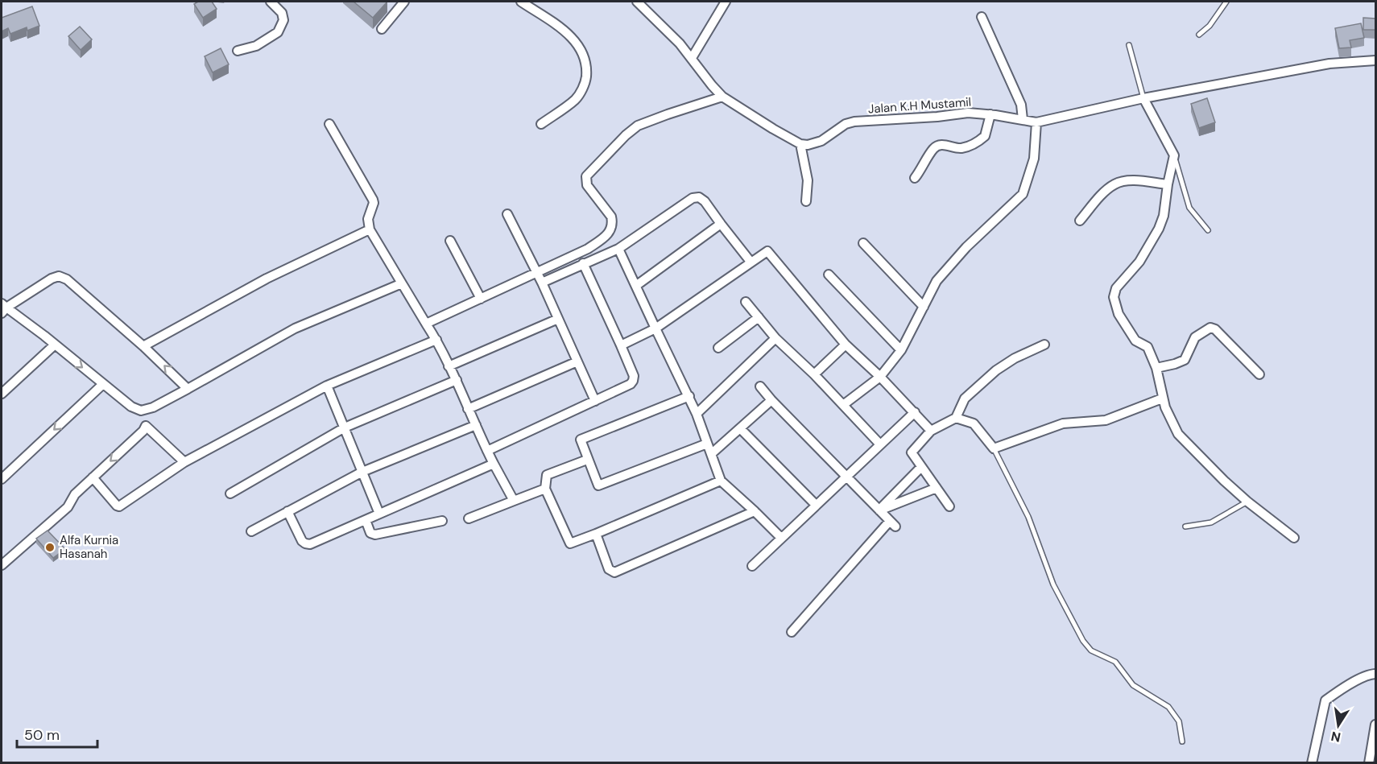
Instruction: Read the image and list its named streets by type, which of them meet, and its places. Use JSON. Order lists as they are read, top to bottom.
{
  "streets": {
    "street": ["Jalan K.H Mustamil"]
  },
  "places": ["Alfa Kurnia Hasanah"],
  "scale_bar": "50 m",
  "north": "bottom"
}
